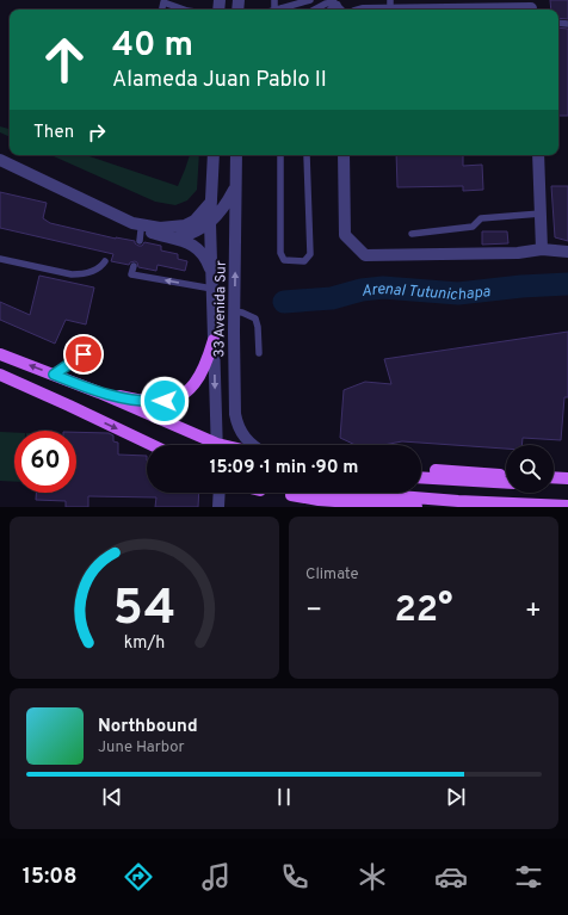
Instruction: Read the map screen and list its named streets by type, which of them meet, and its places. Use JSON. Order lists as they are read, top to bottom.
{
  "streets": {
    "street": ["33 Avenida Sur"]
  },
  "water": ["Arenal Tutunichapa"],
  "page": {
    "turn": ["40 m", "Alameda Juan Pablo II"],
    "then": "Then",
    "limit": "60",
    "trip": "15:09 · 1 min · 90 m",
    "tile": "Climate",
    "heat": ["−", "22°", "+"],
    "song": ["Northbound", "June Harbor"],
    "tabs": "15:08",
    "gauge": ["54", "km/h"]
  }
}
